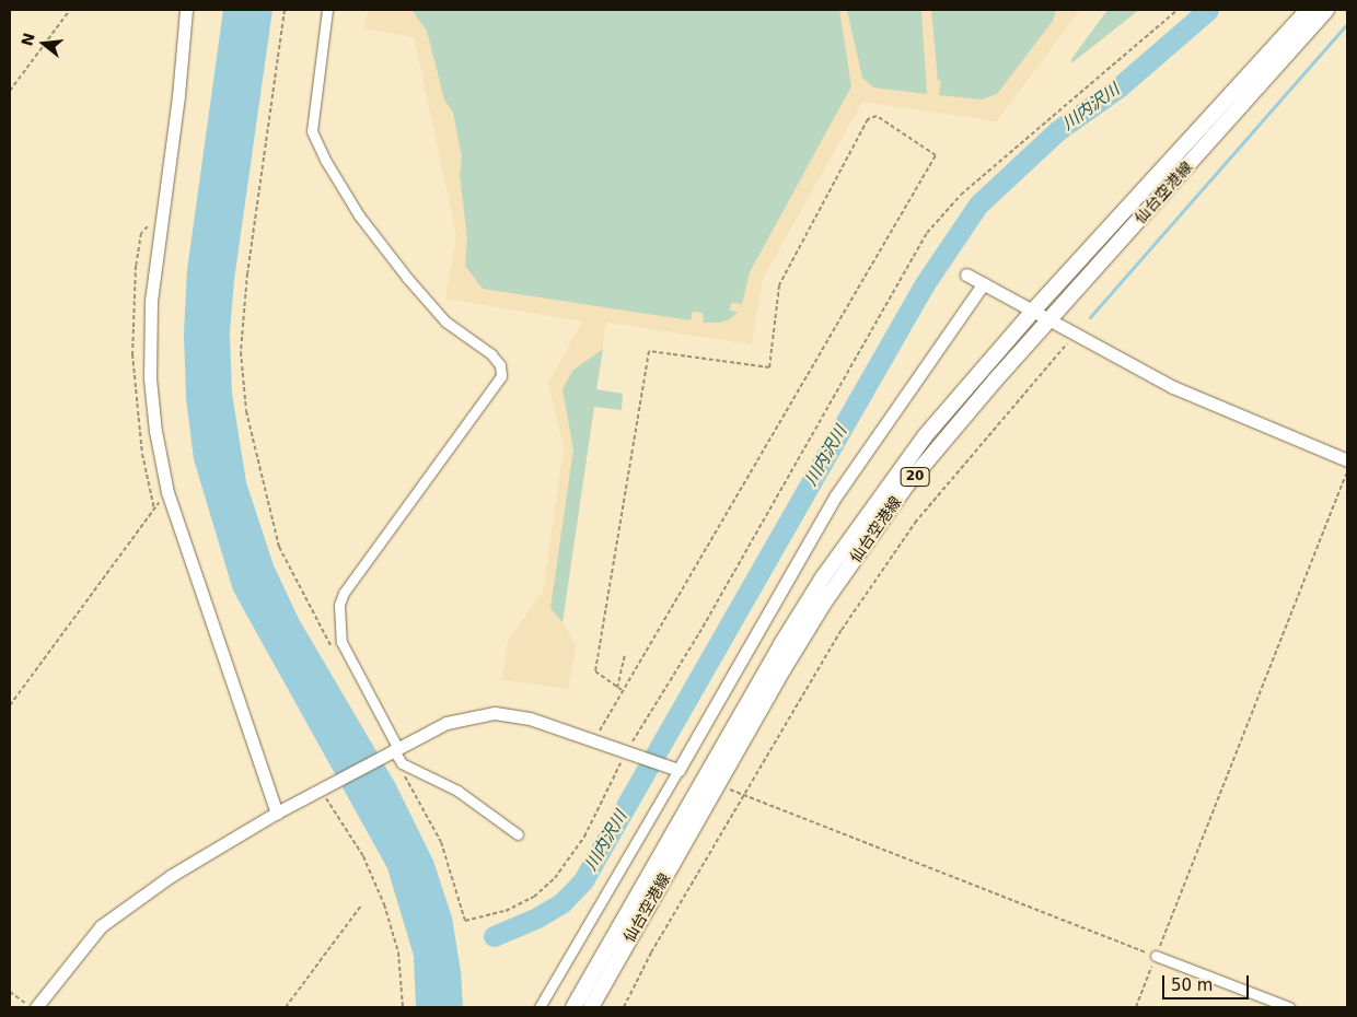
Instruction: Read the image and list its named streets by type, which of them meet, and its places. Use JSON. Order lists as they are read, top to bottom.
{
  "streets": {
    "main road": ["仙台空港線", "20"]
  },
  "water": ["川内沢川"],
  "scale_bar": "50 m",
  "north": "left"
}
